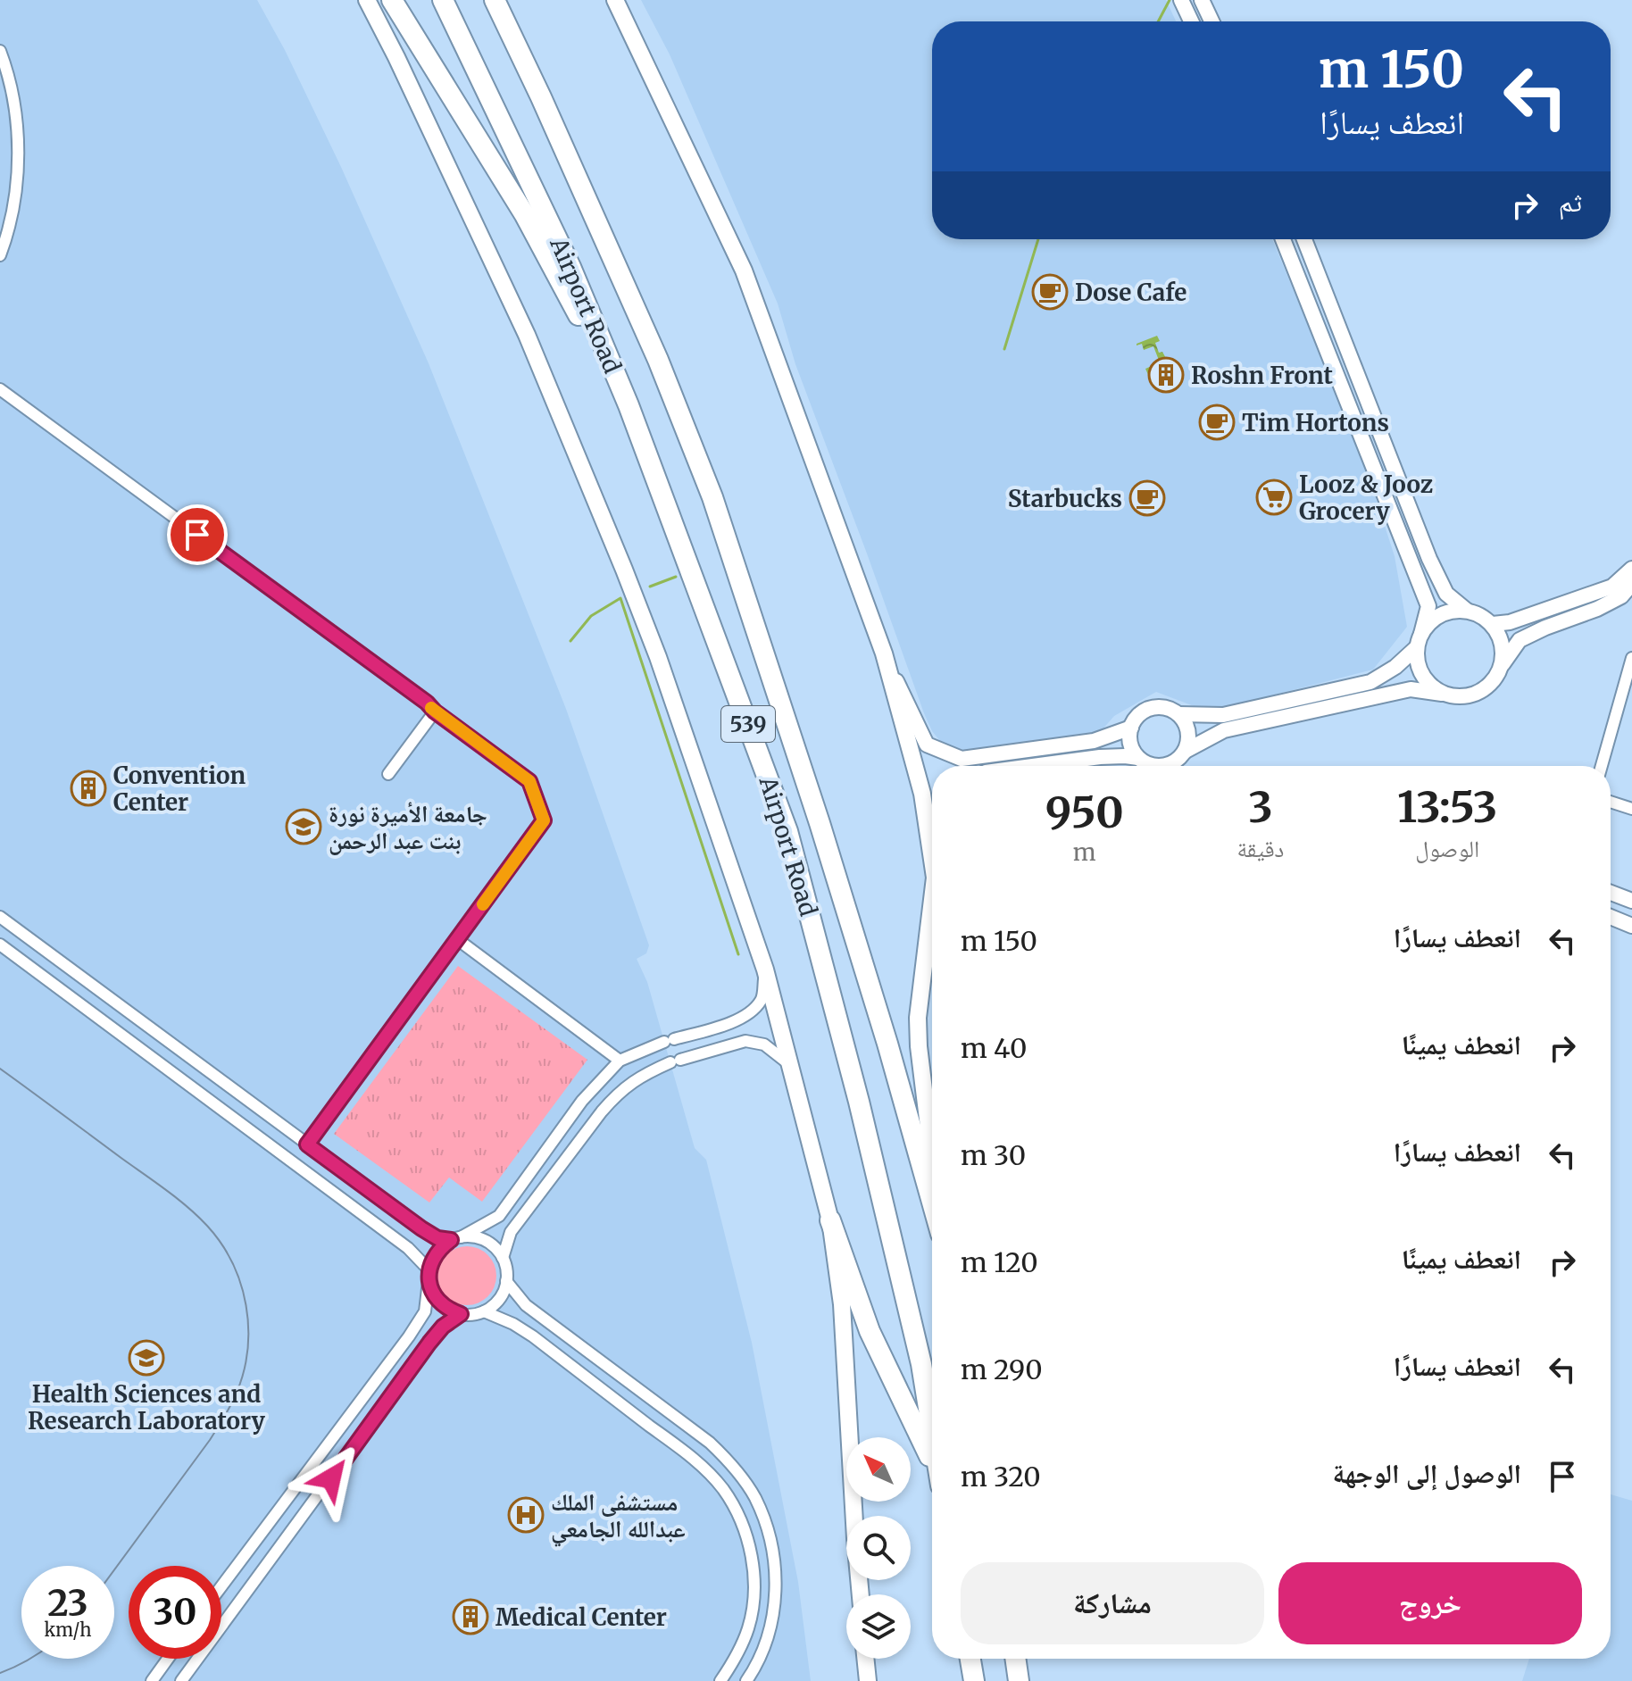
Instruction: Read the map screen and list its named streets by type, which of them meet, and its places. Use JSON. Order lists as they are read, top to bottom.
{
  "streets": {
    "highway": ["Airport Road", "539"]
  },
  "places": {
    "cafe": ["Dose Cafe", "Tim Hortons", "Starbucks"],
    "building": ["Roshn Front", "Convention Center", "Medical Center"],
    "supermarket": ["Looz & Jooz Grocery"],
    "school or university": ["جامعة الأميرة نورة بنت عبد الرحمن", "Health Sciences and Research Laboratory"],
    "hospital": ["مستشفى الملك عبدالله الجامعي"]
  },
  "north": "top left",
  "page": {
    "turn": ["150 m", "انعطف يسارًا"],
    "then": "ثم",
    "eta": [
      "13:53",
      "الوصول",
      "3",
      "دقيقة",
      "950",
      "m"
    ],
    "list": [
      {
        "name": "انعطف يسارًا",
        "value": "150 m"
      },
      {
        "name": "انعطف يمينًا",
        "value": "40 m"
      },
      {
        "name": "انعطف يسارًا",
        "value": "30 m"
      },
      {
        "name": "انعطف يمينًا",
        "value": "120 m"
      },
      {
        "name": "انعطف يسارًا",
        "value": "290 m"
      },
      {
        "name": "الوصول إلى الوجهة",
        "value": "320 m"
      }
    ],
    "buttons": ["خروج", "مشاركة"],
    "speed": "23 km/h",
    "limit": "30"
  }
}
